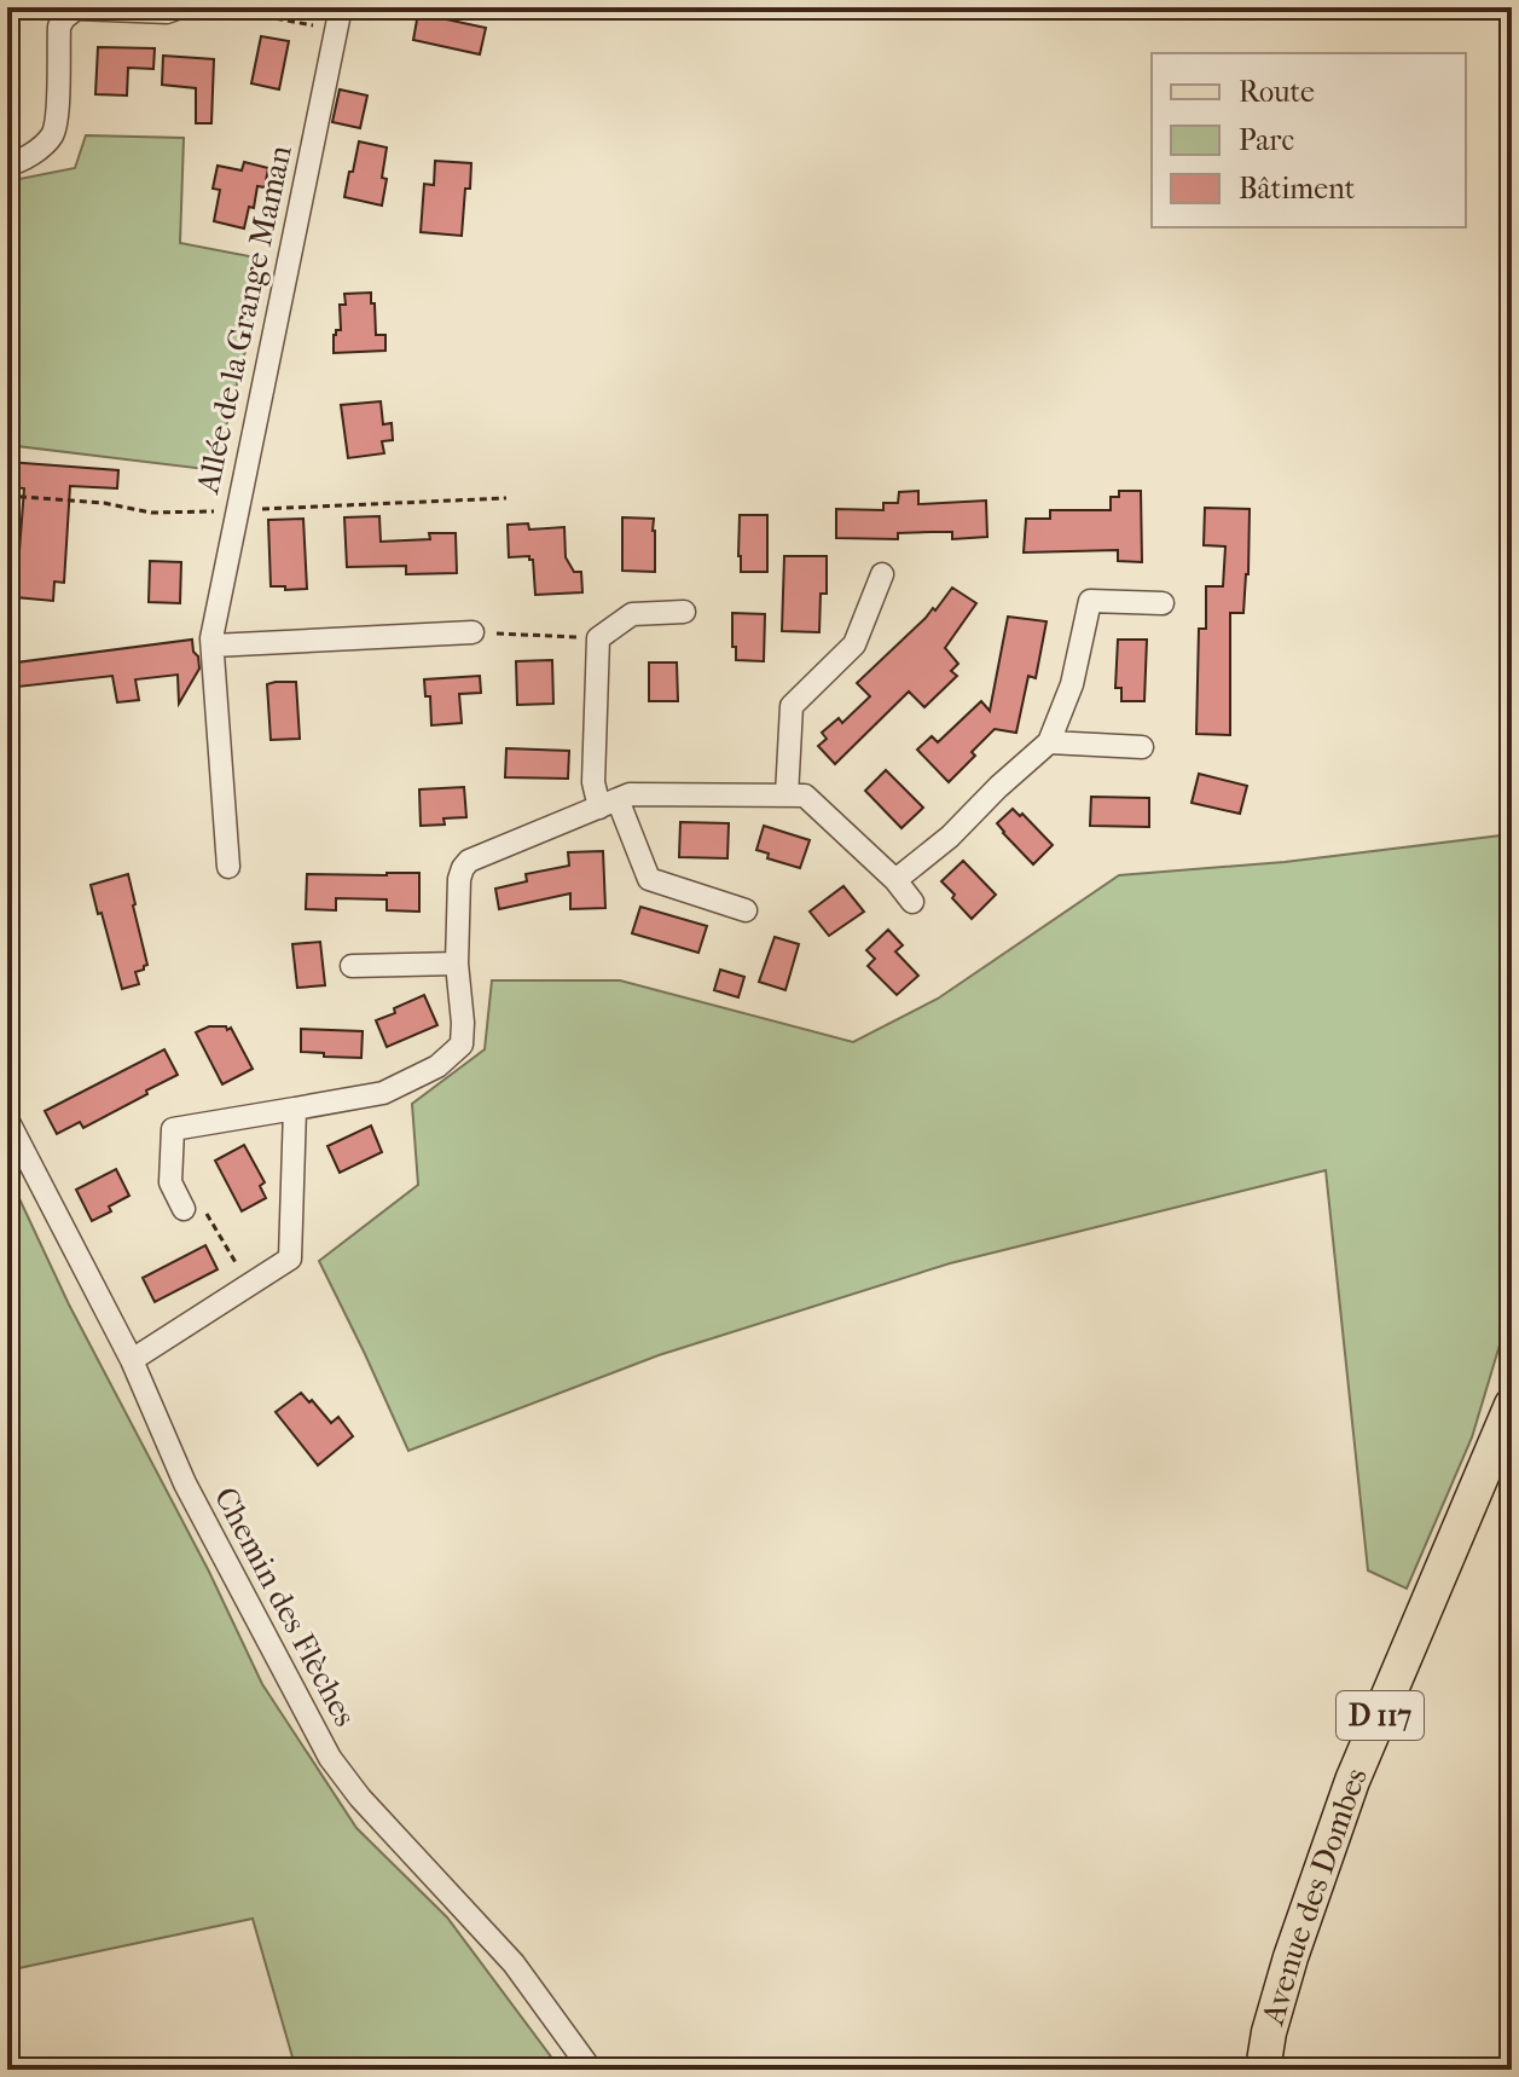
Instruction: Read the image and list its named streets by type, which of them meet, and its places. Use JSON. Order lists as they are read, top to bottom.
{
  "streets": {
    "main road": ["D 117", "Avenue des Dombes"],
    "street": ["Allée de la Grange Maman", "Chemin des Flèches"]
  },
  "legend": ["Route", "Parc", "Bâtiment"]
}
